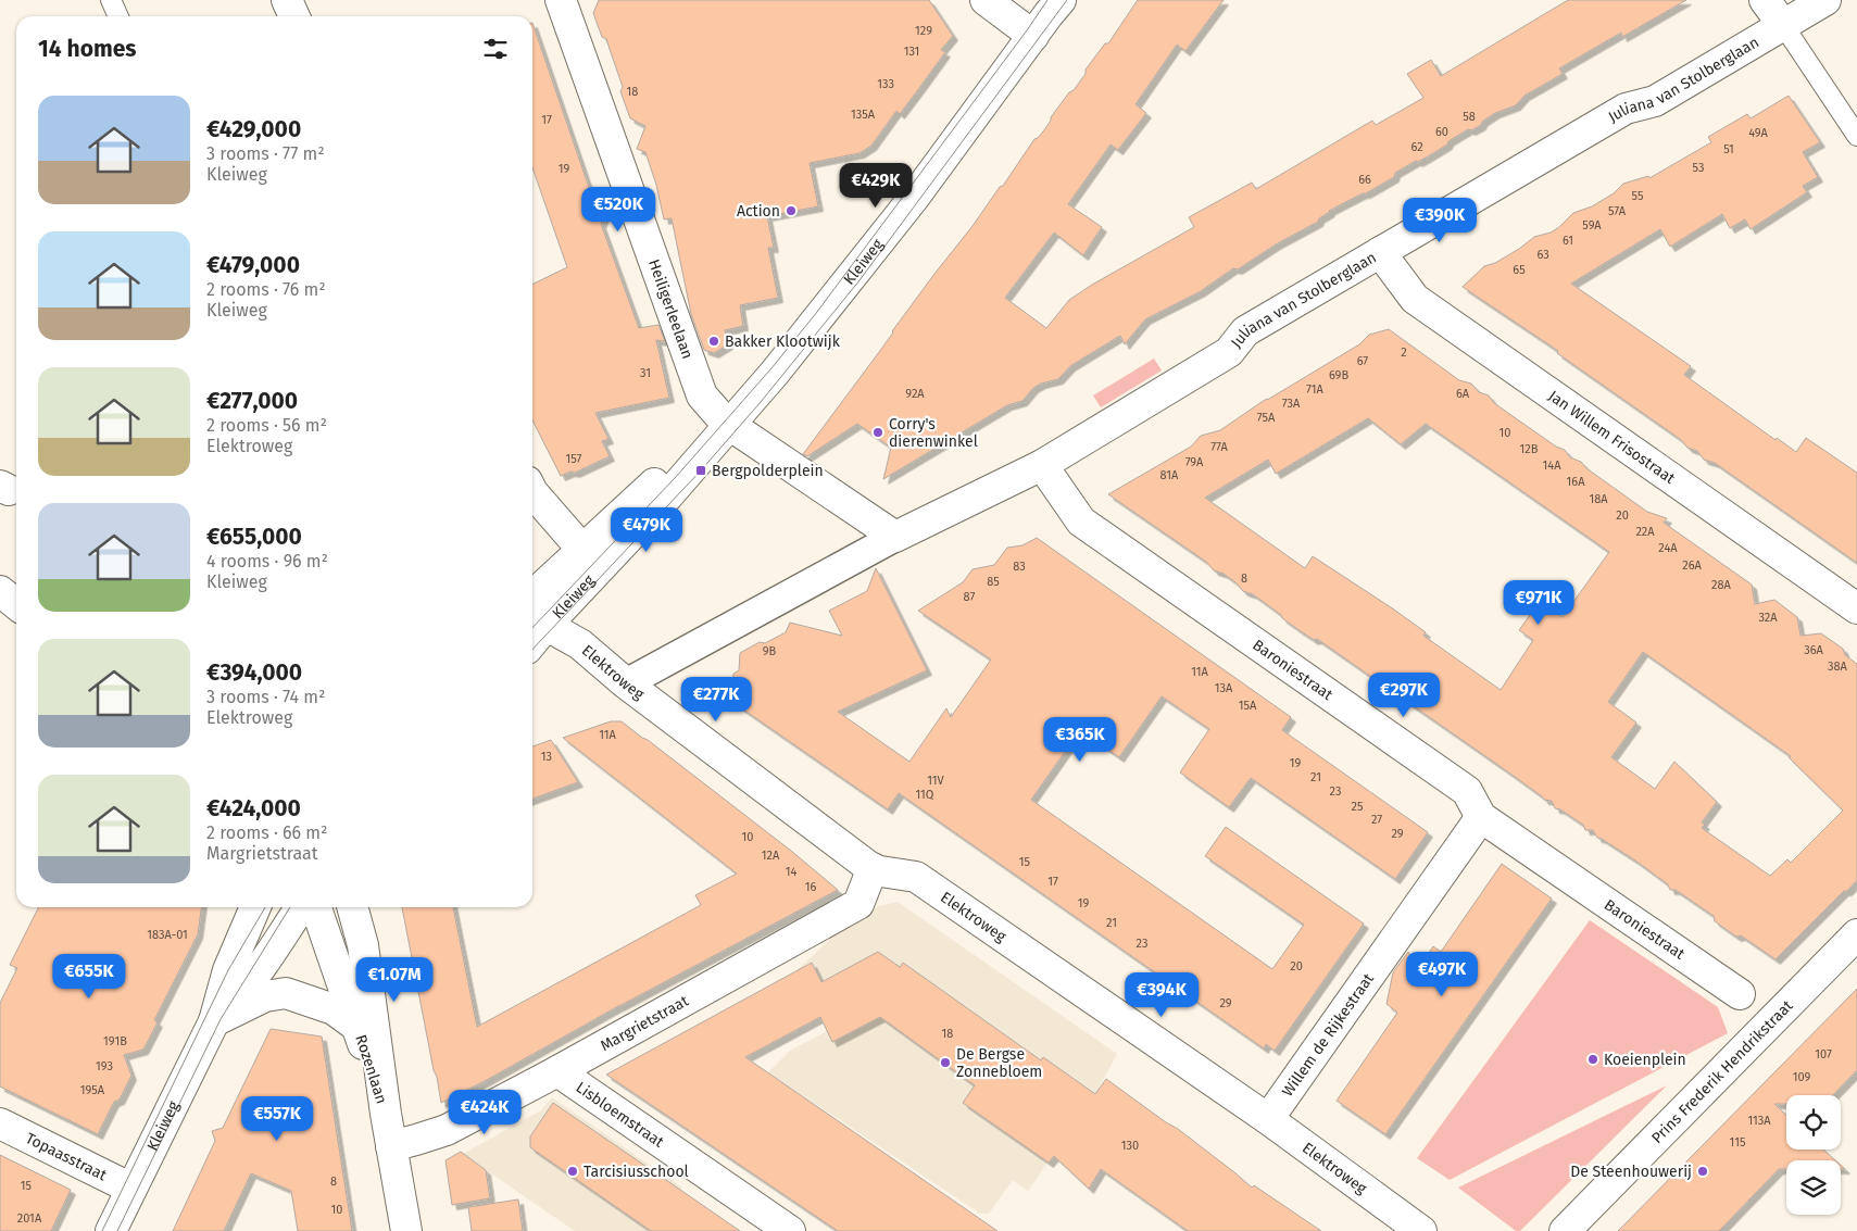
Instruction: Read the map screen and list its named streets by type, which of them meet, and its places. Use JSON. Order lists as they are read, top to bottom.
{
  "streets": {
    "street": [
      "Juliana van Stolberglaan",
      "Kleiweg",
      "Heiligerleelaan",
      "Jan Willem Frisostraat",
      "Baroniestraat",
      "Elektroweg",
      "Margrietstraat",
      "Willem de Rijkestraat",
      "Rozenlaan",
      "Prins Frederik Hendrikstraat",
      "Lisbloemstraat",
      "Topaasstraat"
    ]
  },
  "crossings": [
    ["Juliana van Stolberglaan", "Jan Willem Frisostraat"],
    ["Juliana van Stolberglaan", "Baroniestraat"],
    ["Kleiweg", "Heiligerleelaan"],
    ["Kleiweg", "Elektroweg"],
    ["Kleiweg", "Topaasstraat"],
    ["Baroniestraat", "Willem de Rijkestraat"],
    ["Elektroweg", "Margrietstraat"],
    ["Elektroweg", "Willem de Rijkestraat"],
    ["Margrietstraat", "Rozenlaan"],
    ["Margrietstraat", "Lisbloemstraat"]
  ],
  "places": {
    "other": [
      "Action",
      "Bakker Klootwijk",
      "Corry's dierenwinkel",
      "Koeienplein",
      "De Bergse Zonnebloem",
      "Tarcisiusschool",
      "De Steenhouwerij"
    ],
    "transit": ["Bergpolderplein"]
  },
  "house_numbers": [
    "129",
    "131",
    "133",
    "18",
    "135A",
    "58",
    "17",
    "60",
    "49A",
    "62",
    "51",
    "53",
    "19",
    "66",
    "55",
    "57A",
    "59A",
    "61",
    "63",
    "65",
    "2",
    "67",
    "31",
    "69B",
    "71A",
    "92A",
    "6A",
    "73A",
    "75A",
    "10",
    "77A",
    "12B",
    "157",
    "79A",
    "14A",
    "81A",
    "16A",
    "18A",
    "20",
    "22A",
    "24A",
    "26A",
    "83",
    "8",
    "85",
    "28A",
    "87",
    "32A",
    "36A",
    "9B",
    "38A",
    "11A",
    "13A",
    "15A",
    "11A",
    "13",
    "19",
    "21",
    "11V",
    "23",
    "11Q",
    "25",
    "27",
    "29",
    "10",
    "12A",
    "15",
    "14",
    "17",
    "16",
    "19",
    "21",
    "183A-01",
    "23",
    "20",
    "29",
    "18",
    "191B",
    "107",
    "193",
    "109",
    "195A",
    "113A",
    "115",
    "130",
    "8",
    "15",
    "10",
    "201A"
  ],
  "page": {
    "heading": "14 homes",
    "list": [
      {
        "name": "€429,000",
        "note": "3 rooms · 77 m² · Kleiweg"
      },
      {
        "name": "€479,000",
        "note": "2 rooms · 76 m² · Kleiweg"
      },
      {
        "name": "€277,000",
        "note": "2 rooms · 56 m² · Elektroweg"
      },
      {
        "name": "€655,000",
        "note": "4 rooms · 96 m² · Kleiweg"
      },
      {
        "name": "€394,000",
        "note": "3 rooms · 74 m² · Elektroweg"
      },
      {
        "name": "€424,000",
        "note": "2 rooms · 66 m² · Margrietstraat"
      }
    ],
    "price": [
      "€429K",
      "€520K",
      "€390K",
      "€479K",
      "€971K",
      "€297K",
      "€277K",
      "€365K",
      "€497K",
      "€655K",
      "€1.07M",
      "€394K",
      "€424K",
      "€557K"
    ]
  }
}
